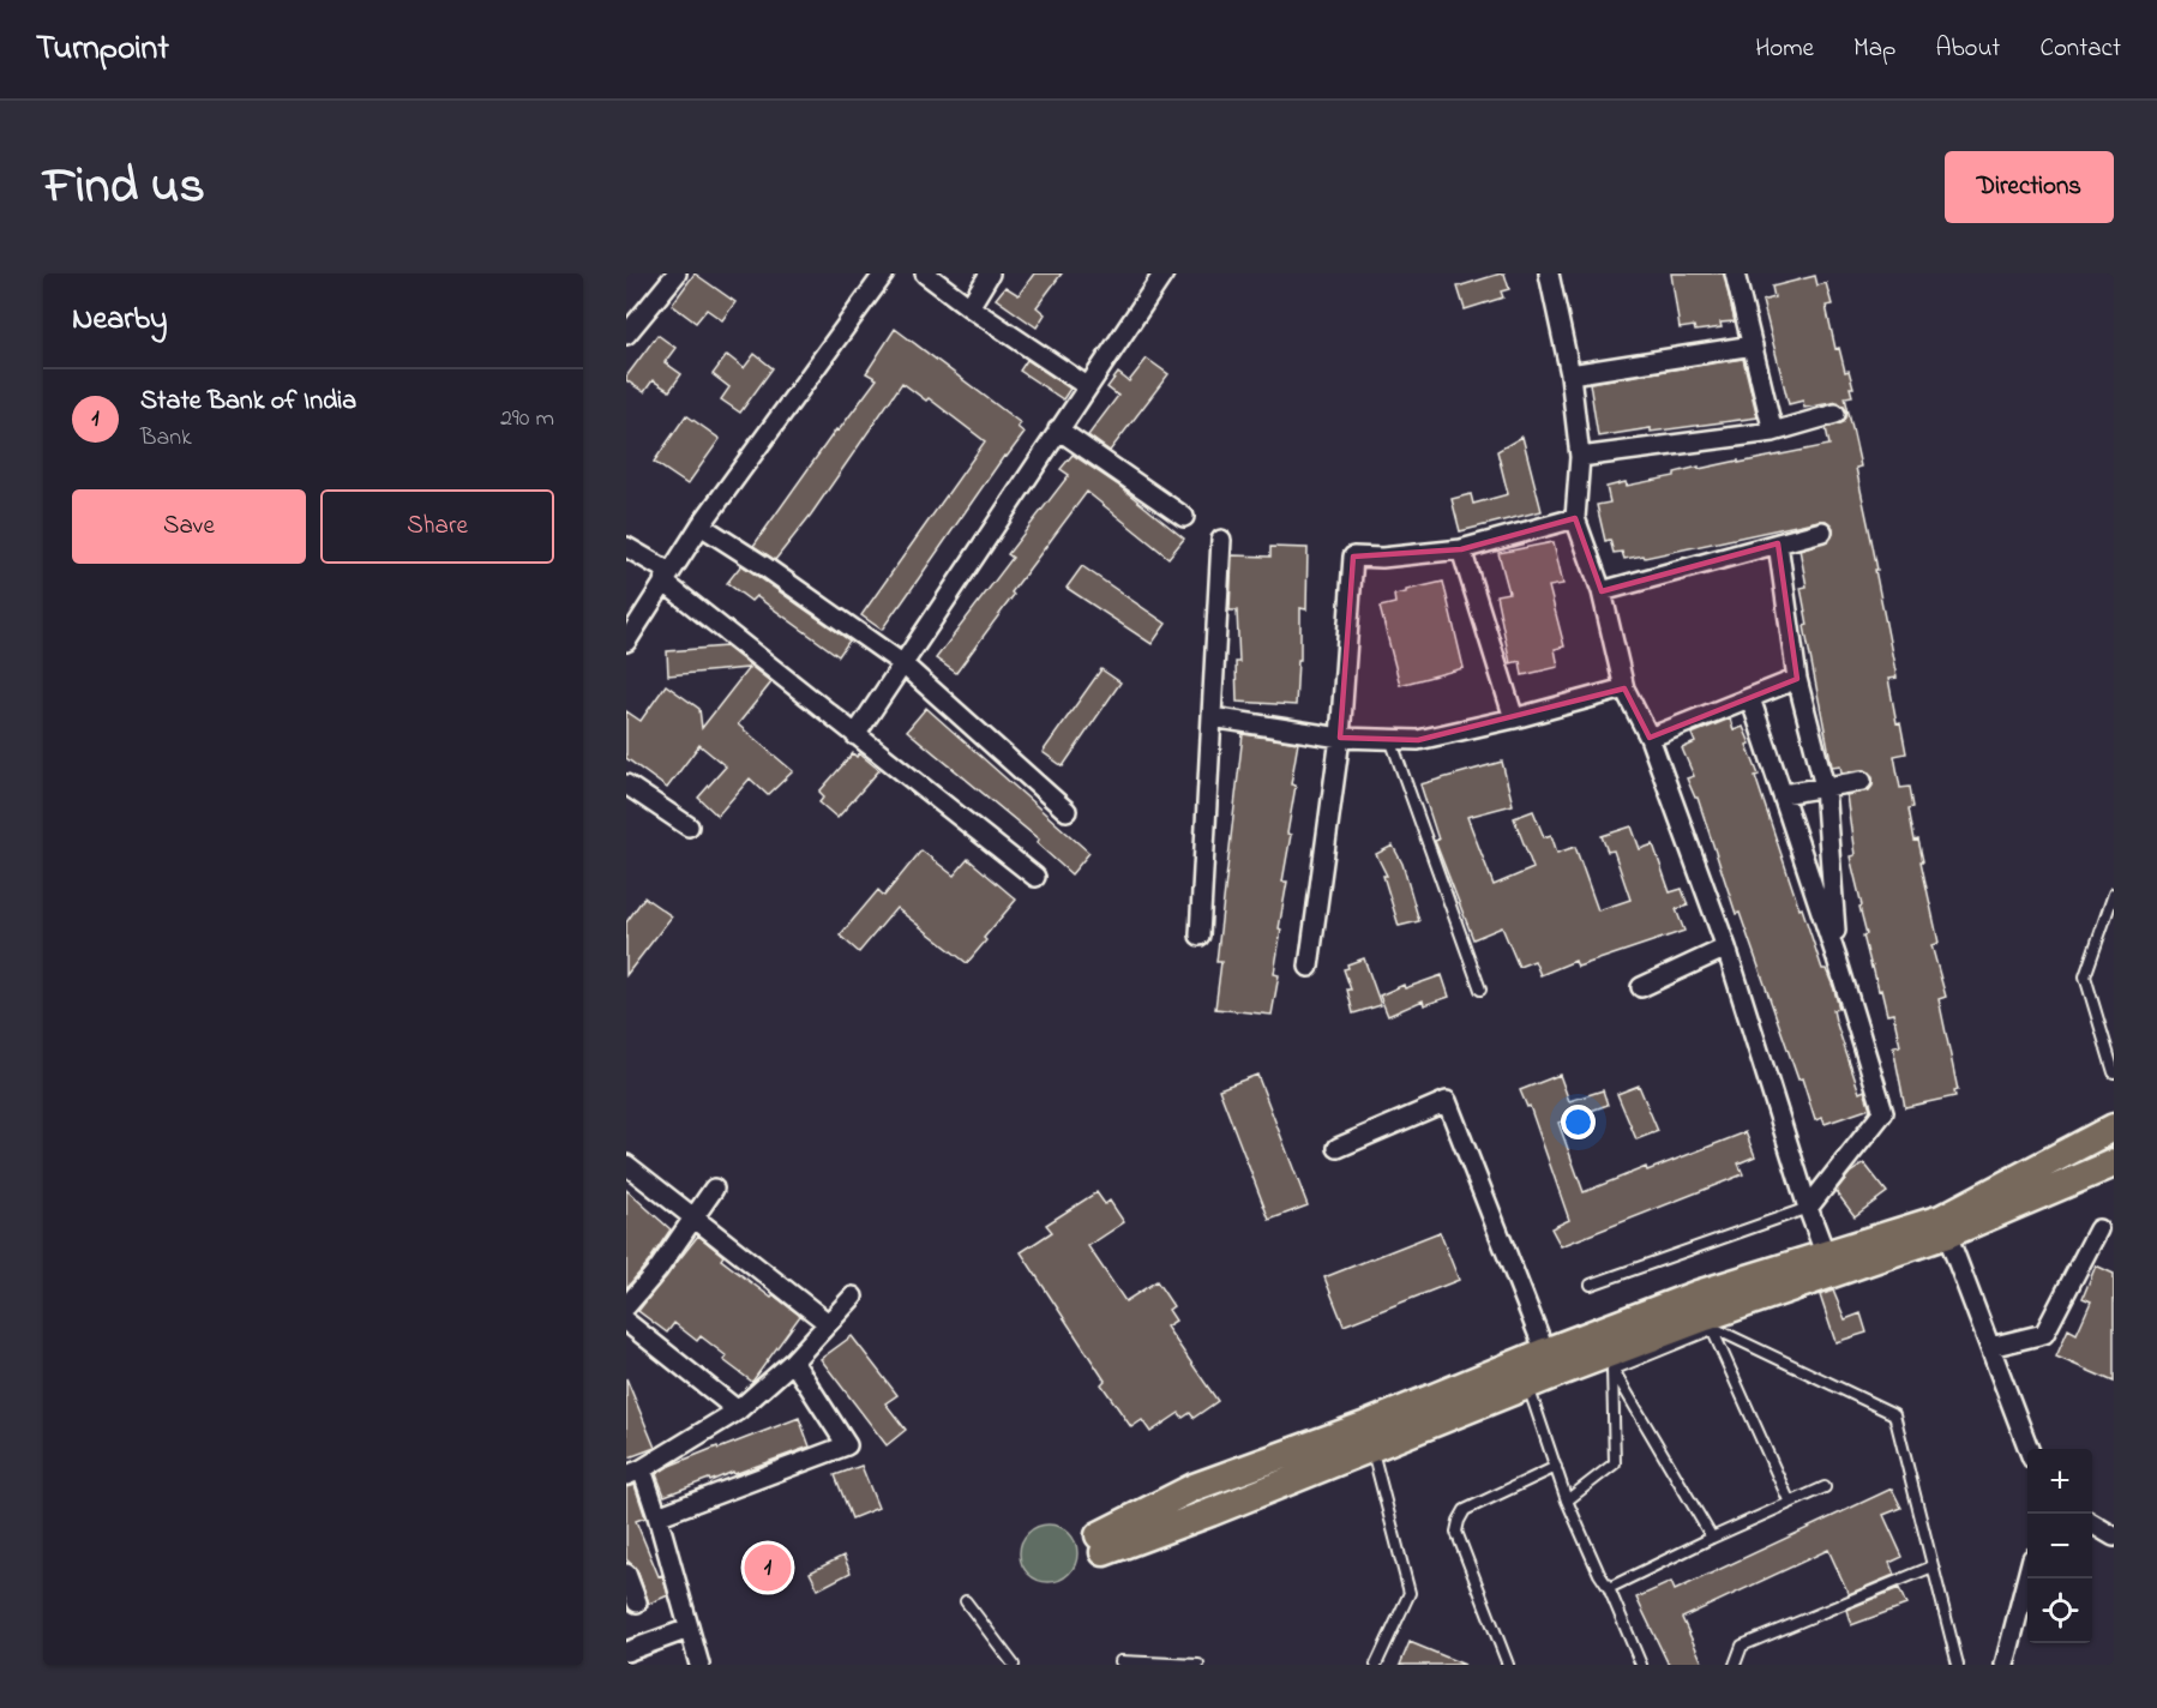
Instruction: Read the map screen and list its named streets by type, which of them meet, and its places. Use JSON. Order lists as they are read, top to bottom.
{
  "page": {
    "header": "Turnpoint",
    "nav": [
      "Home",
      "Map",
      "About",
      "Contact"
    ],
    "title": "Find us",
    "buttons": [
      "Directions",
      ["Save", "Share"]
    ],
    "heading": "Nearby",
    "list": [
      {
        "mark": "1",
        "name": "State Bank of India",
        "note": "Bank",
        "value": "290 m"
      }
    ],
    "map_buttons": ["+", "−"],
    "pins": "1"
  }
}
